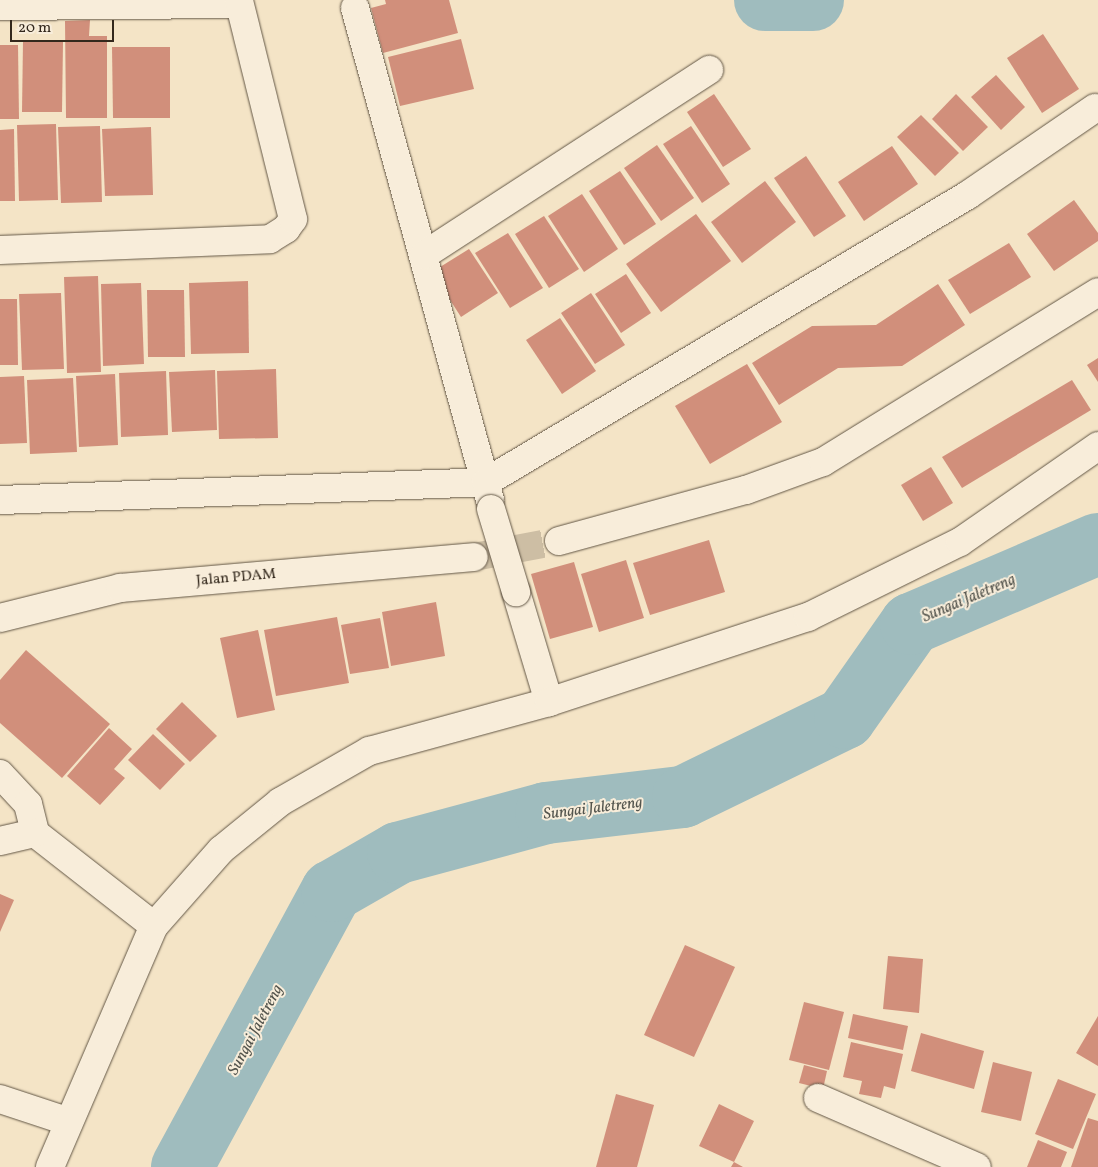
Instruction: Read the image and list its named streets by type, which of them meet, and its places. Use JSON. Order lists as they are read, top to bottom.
{
  "streets": {
    "street": ["Jalan PDAM"]
  },
  "water": ["Sungai Jaletreng"],
  "scale_bar": "20 m"
}
